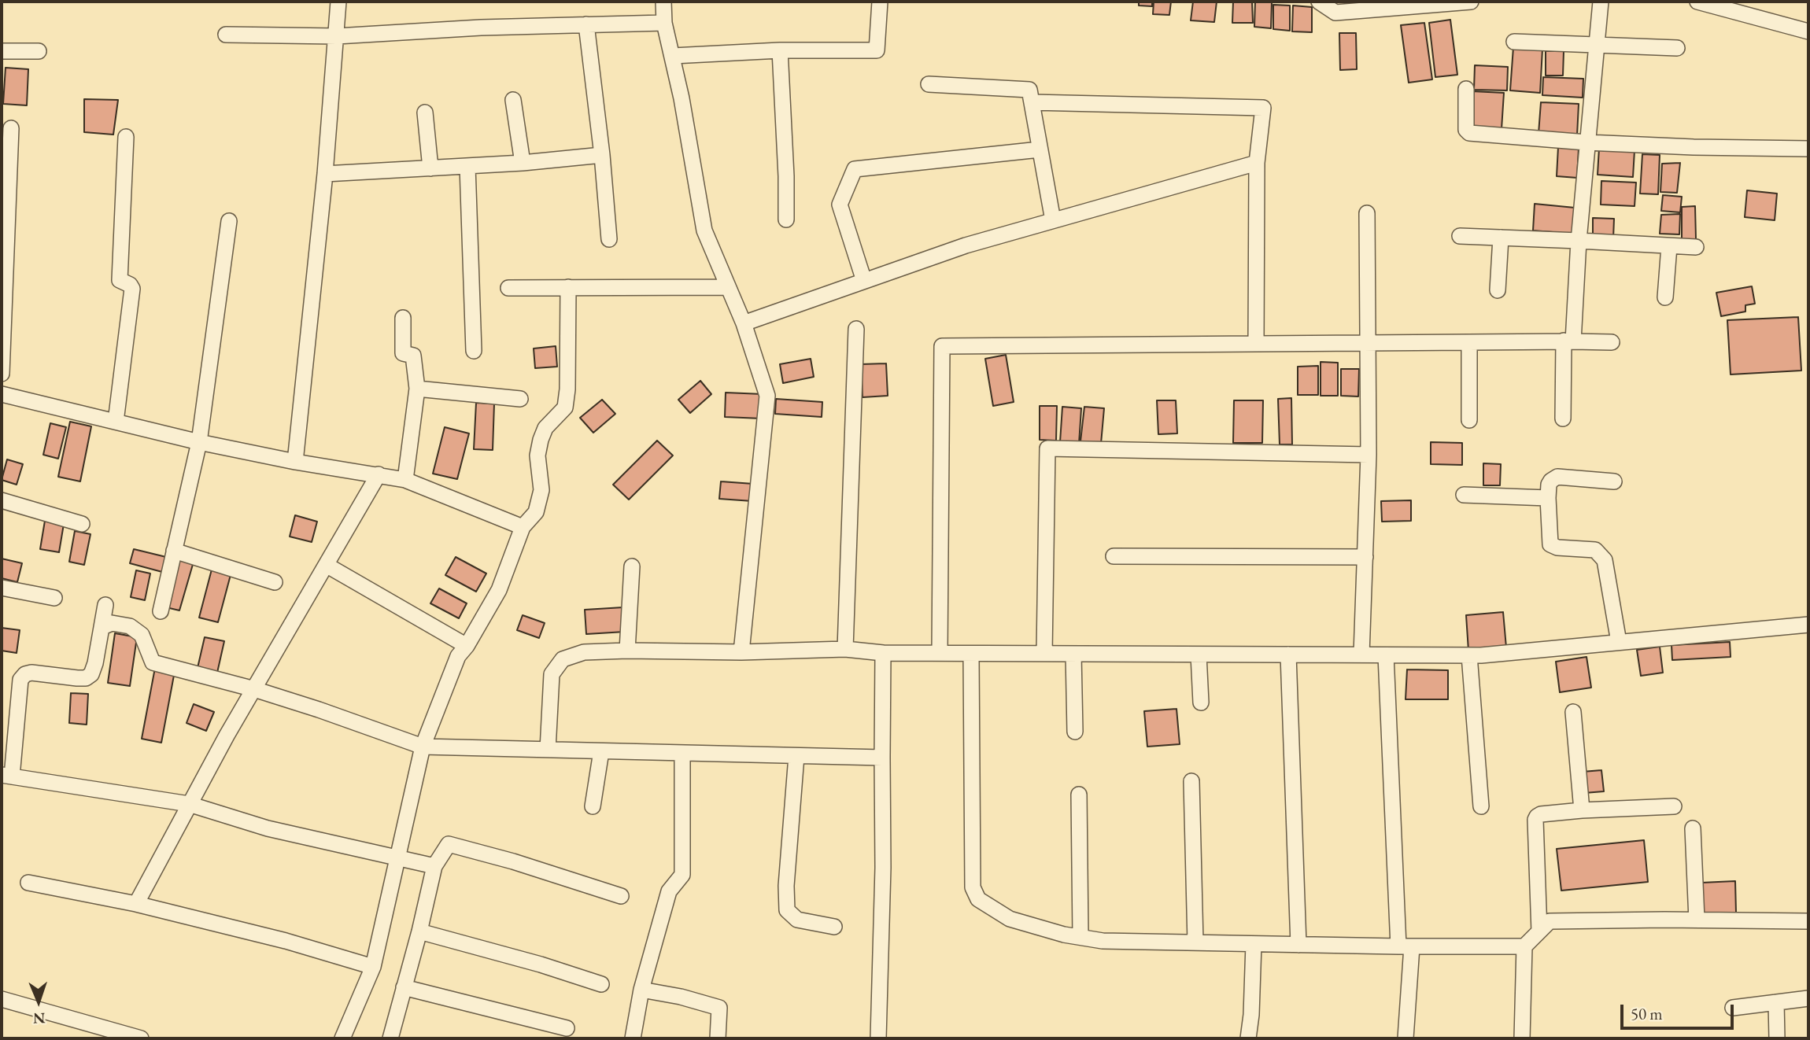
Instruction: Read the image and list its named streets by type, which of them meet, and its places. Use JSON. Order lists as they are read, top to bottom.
{
  "scale_bar": "50 m",
  "north": "bottom"
}
